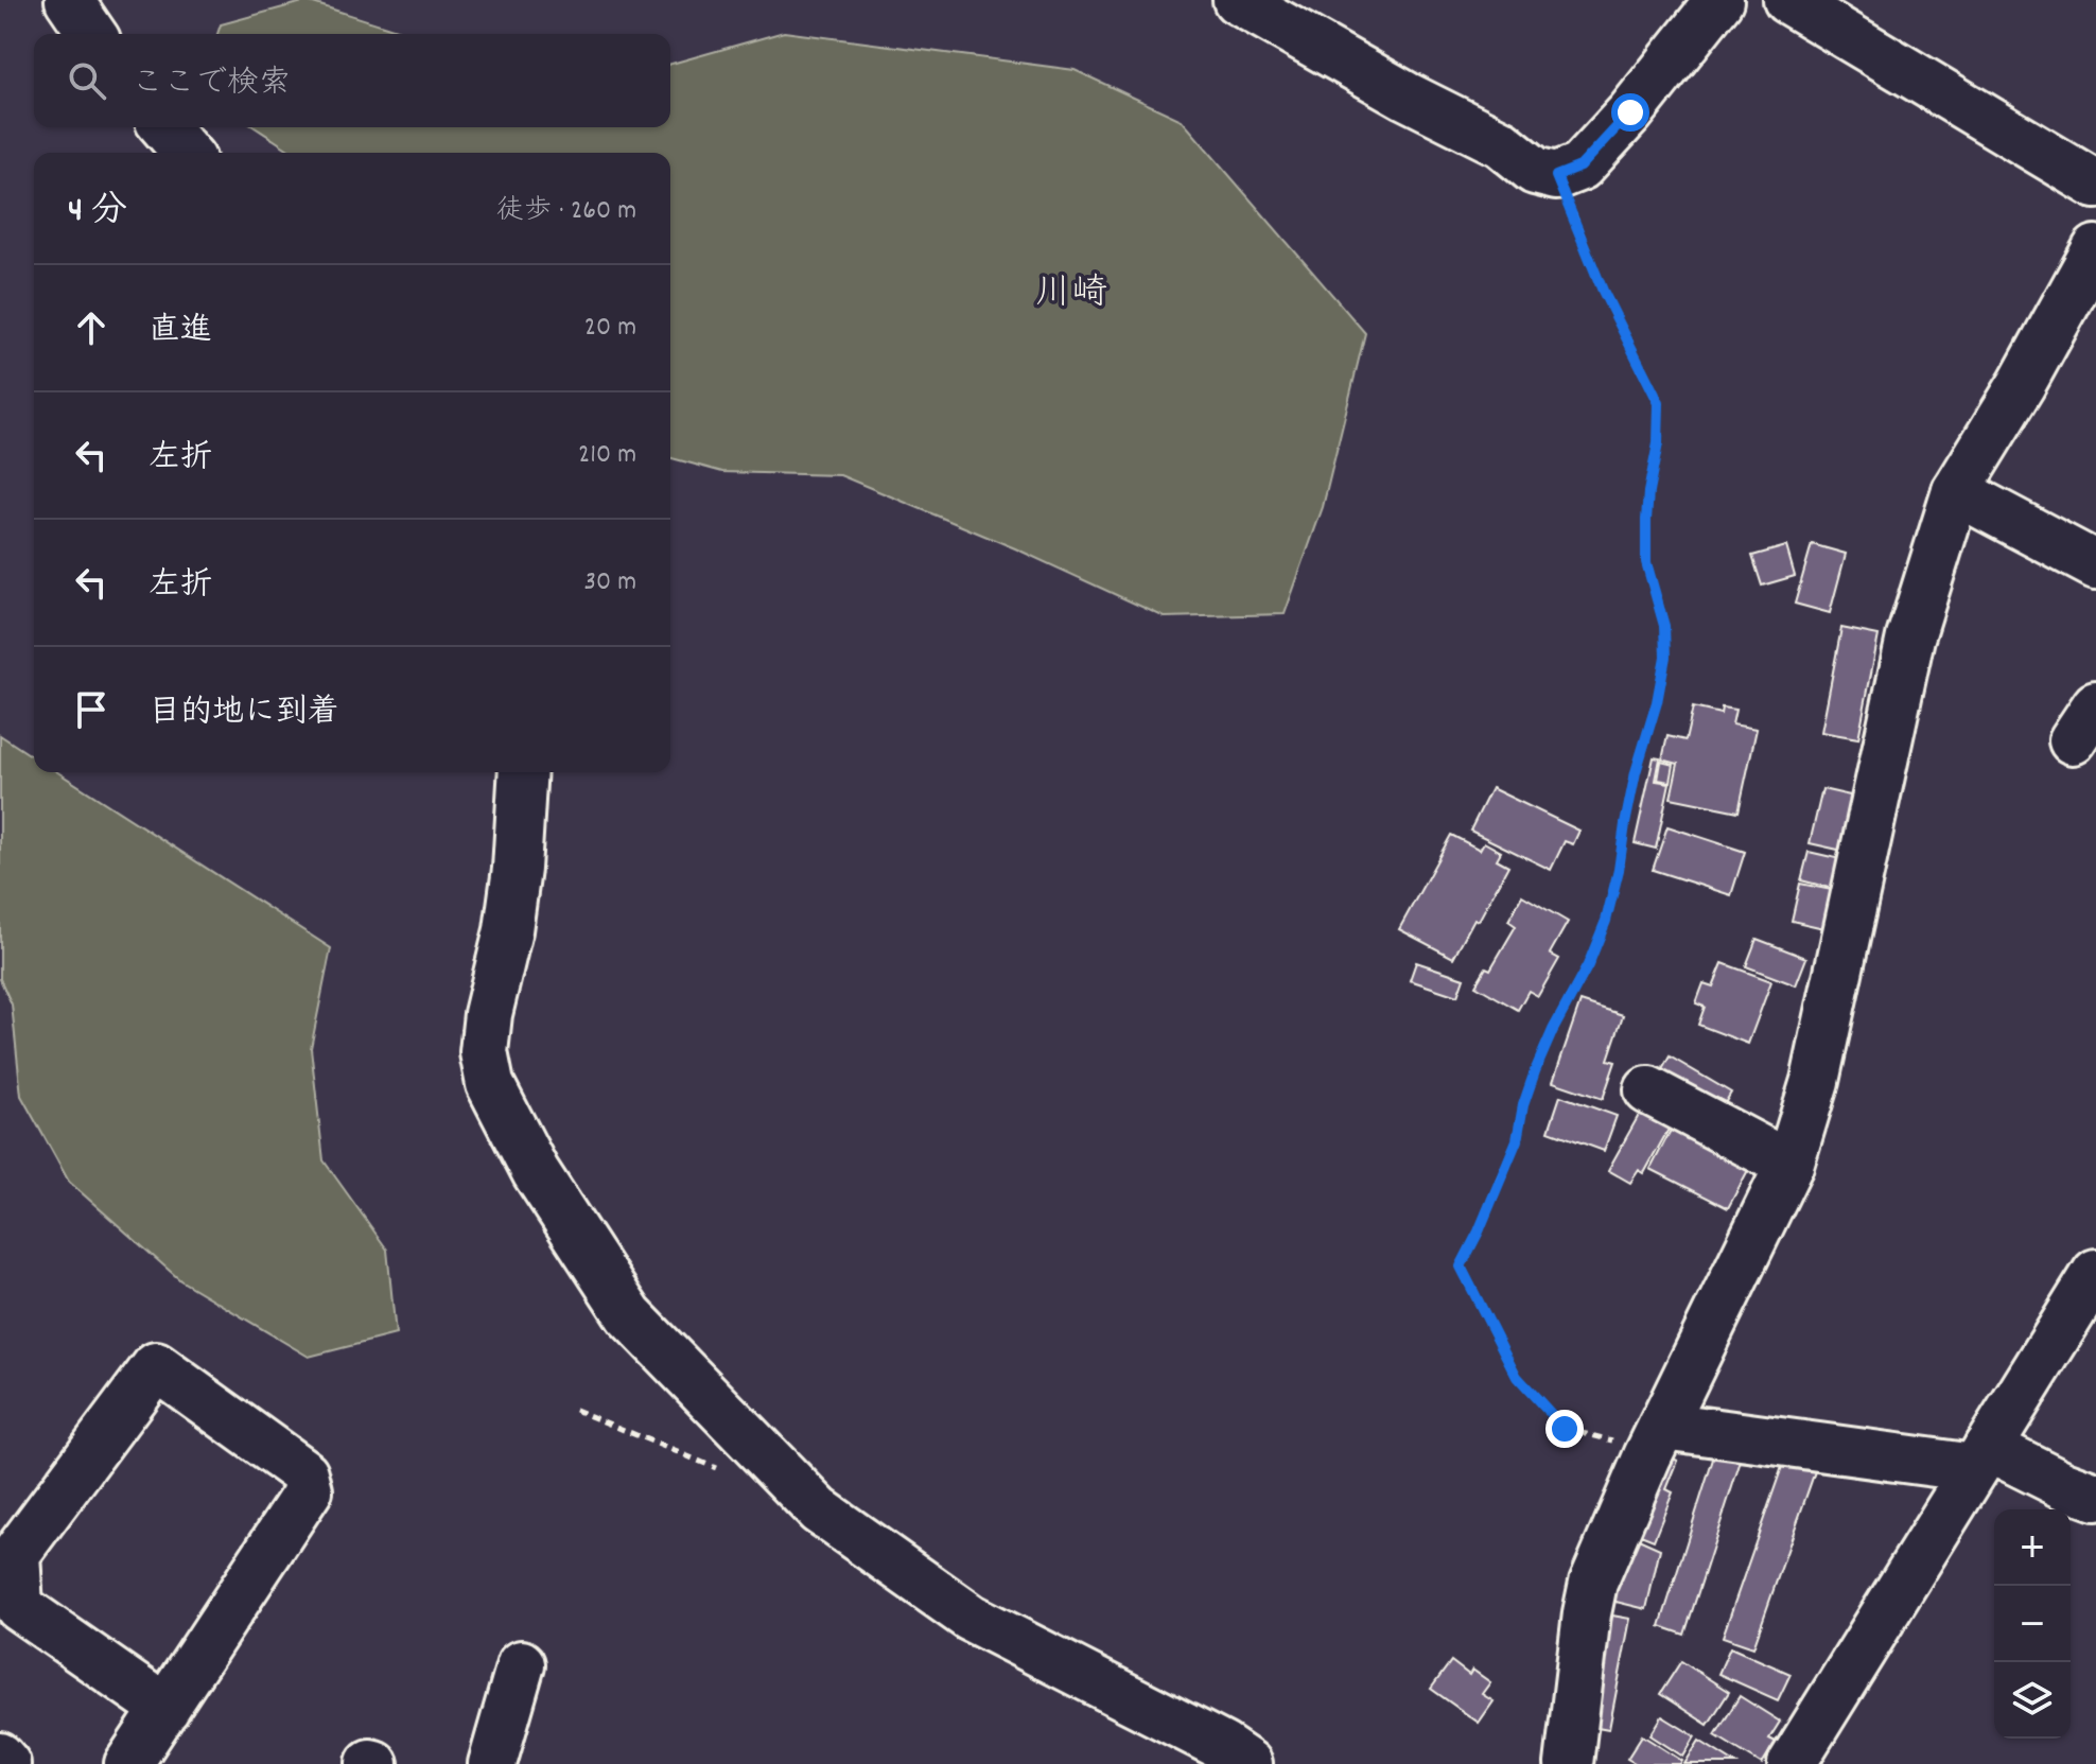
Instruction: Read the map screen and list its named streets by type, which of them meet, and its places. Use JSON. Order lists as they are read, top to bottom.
{
  "districts": ["川崎"],
  "page": {
    "search": "ここで検索",
    "heading": ["4 分", "徒歩 · 260 m"],
    "list": [
      ["直進", "20 m"],
      ["左折", "210 m"],
      ["左折", "30 m"],
      "目的地に到着"
    ],
    "map_buttons": ["+", "−"]
  }
}
